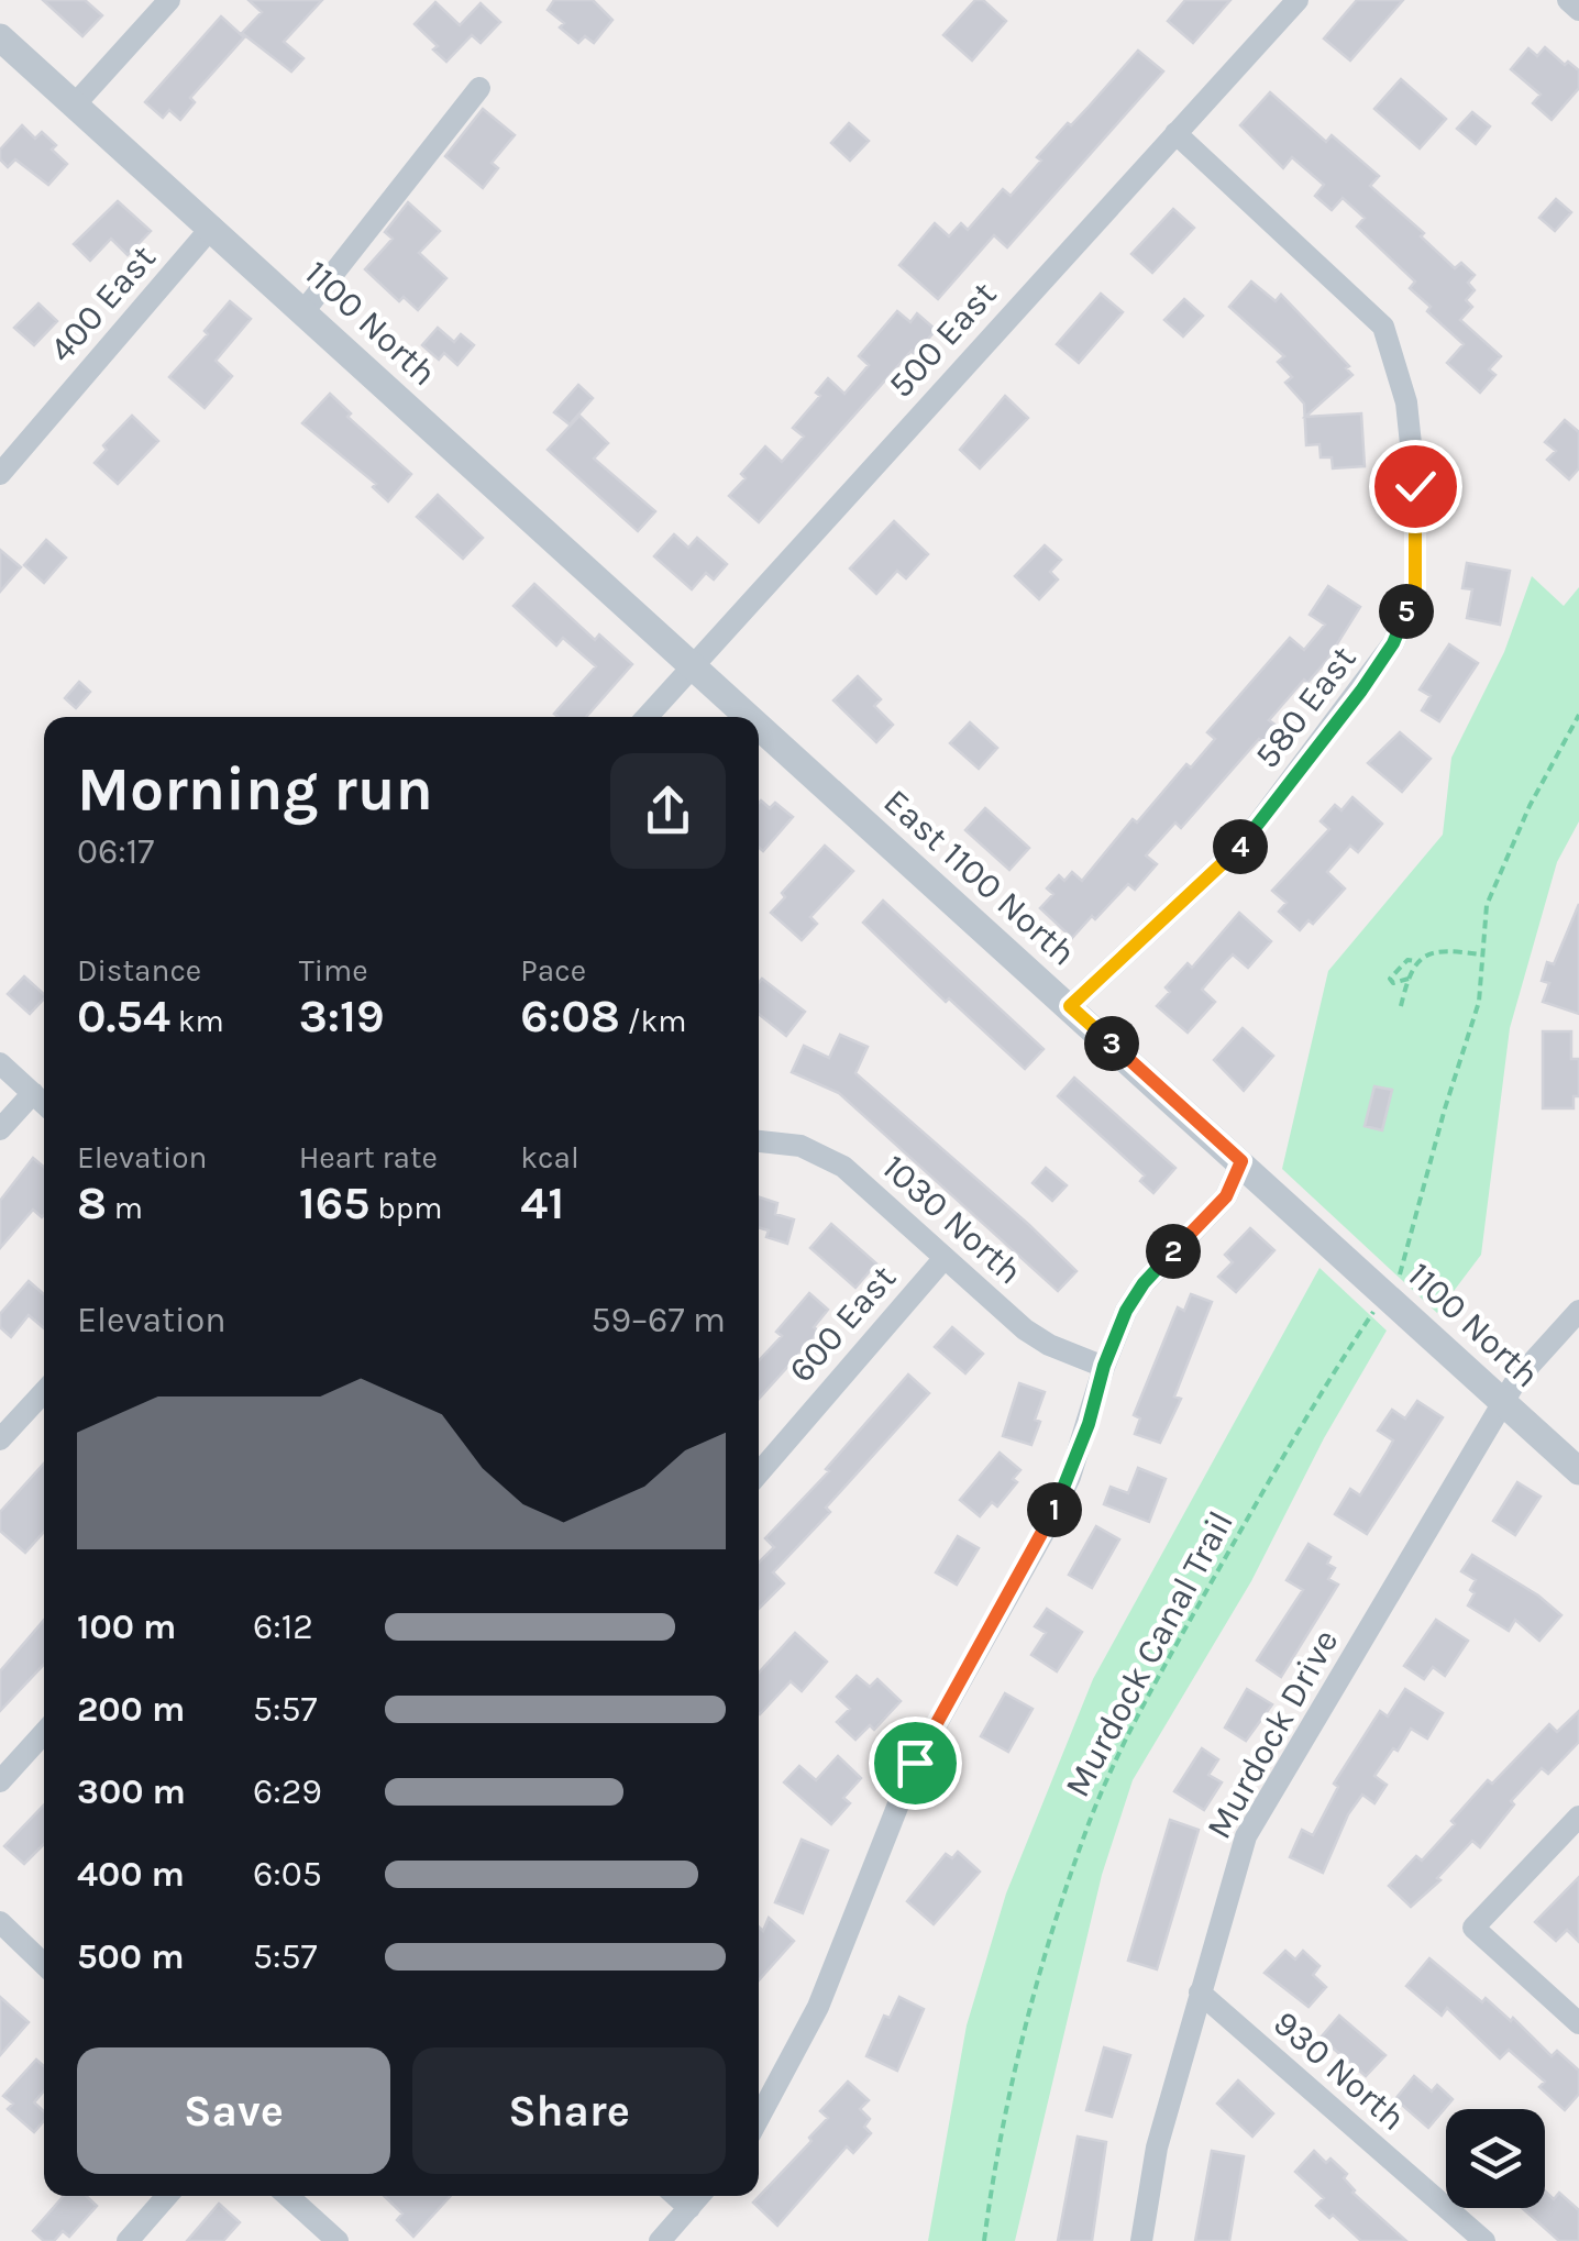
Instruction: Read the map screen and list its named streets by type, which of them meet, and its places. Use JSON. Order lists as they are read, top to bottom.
{
  "streets": {
    "street": [
      "400 East",
      "1100 North",
      "500 East",
      "580 East",
      "East 1100 North",
      "1030 North",
      "600 East",
      "Murdock Drive",
      "930 North"
    ],
    "path": ["Murdock Canal Trail"]
  },
  "crossings": [
    ["400 East", "1100 North"],
    ["1100 North", "500 East"],
    ["1100 North", "East 1100 North"],
    ["1100 North", "Murdock Drive"],
    ["500 East", "580 East"],
    ["500 East", "East 1100 North"],
    ["580 East", "East 1100 North"],
    ["1030 North", "600 East"],
    ["Murdock Drive", "930 North"]
  ],
  "page": {
    "pins": [
      "5",
      "4",
      "3",
      "2",
      "1"
    ],
    "heading": ["Morning run", "06:17"],
    "stats": [
      ["Distance", "0.54 km"],
      ["Time", "3:19"],
      ["Pace", "6:08 /km"],
      ["Elevation", "8 m"],
      ["Heart rate", "165 bpm"],
      ["kcal", "41"]
    ],
    "chart": ["Elevation", "59–67 m"],
    "list": [
      {
        "name": "100 m",
        "note": "6:12"
      },
      {
        "name": "200 m",
        "note": "5:57"
      },
      {
        "name": "300 m",
        "note": "6:29"
      },
      {
        "name": "400 m",
        "note": "6:05"
      },
      {
        "name": "500 m",
        "note": "5:57"
      }
    ],
    "buttons": ["Save", "Share"]
  }
}
